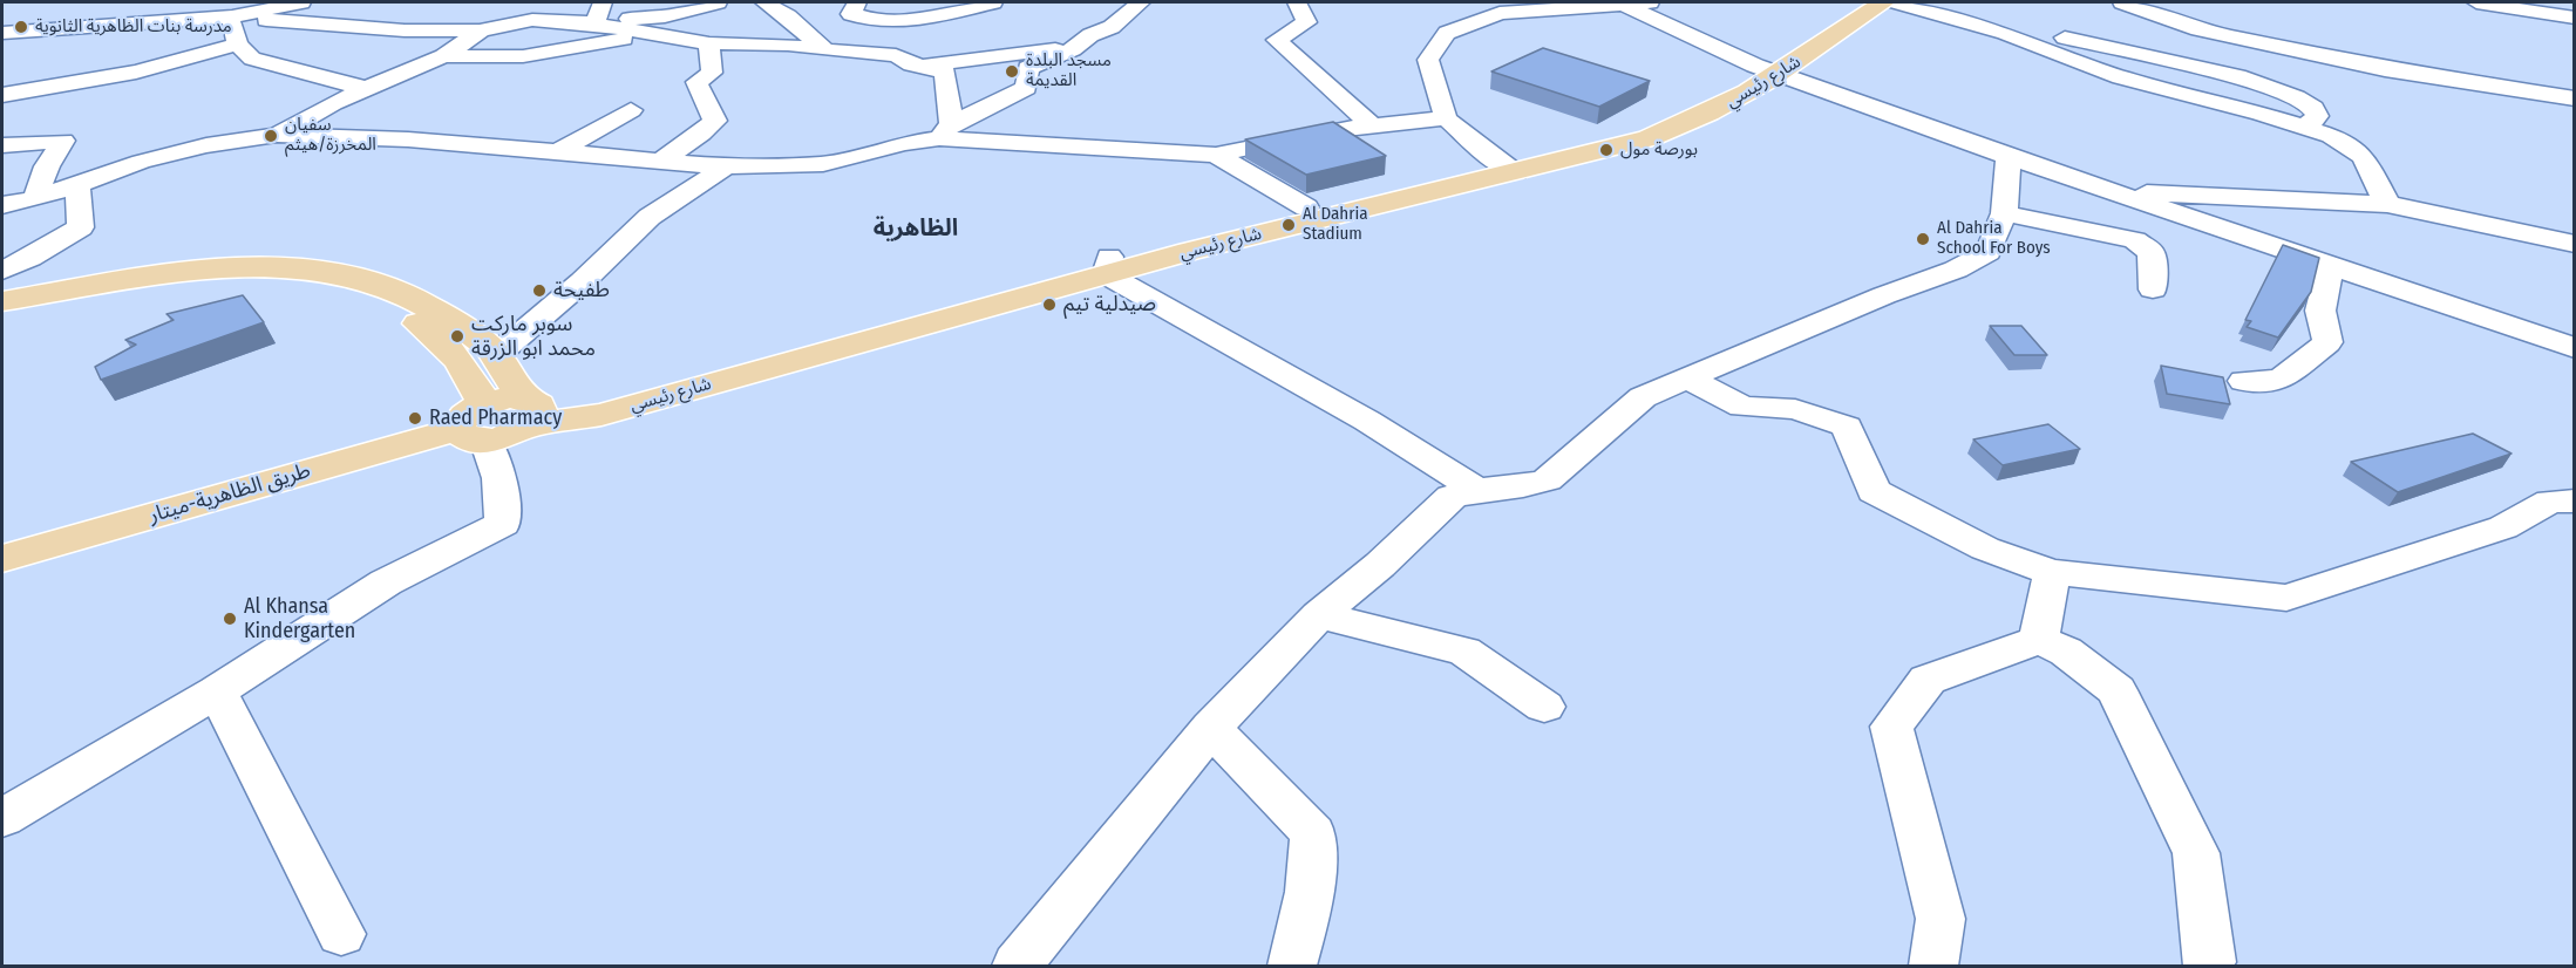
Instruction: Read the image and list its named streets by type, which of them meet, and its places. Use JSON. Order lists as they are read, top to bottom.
{
  "streets": {
    "main road": ["شارع رئيسي", "طريق الظاهرية-ميتار"]
  },
  "crossings": [
    ["شارع رئيسي", "طريق الظاهرية-ميتار"]
  ],
  "districts": ["الظاهرية"],
  "places": [
    "مدرسة بنات الظاهرية الثانوية",
    "مسجد البلدة القديمة",
    "سفيان المخرزة/هيثم",
    "بورصة مول",
    "Al Dahria Stadium",
    "Al Dahria School For Boys",
    "طفيحة",
    "صيدلية تيم",
    "سوبر ماركت محمد ابو الزرقة",
    "Raed Pharmacy",
    "Al Khansa Kindergarten"
  ]
}
